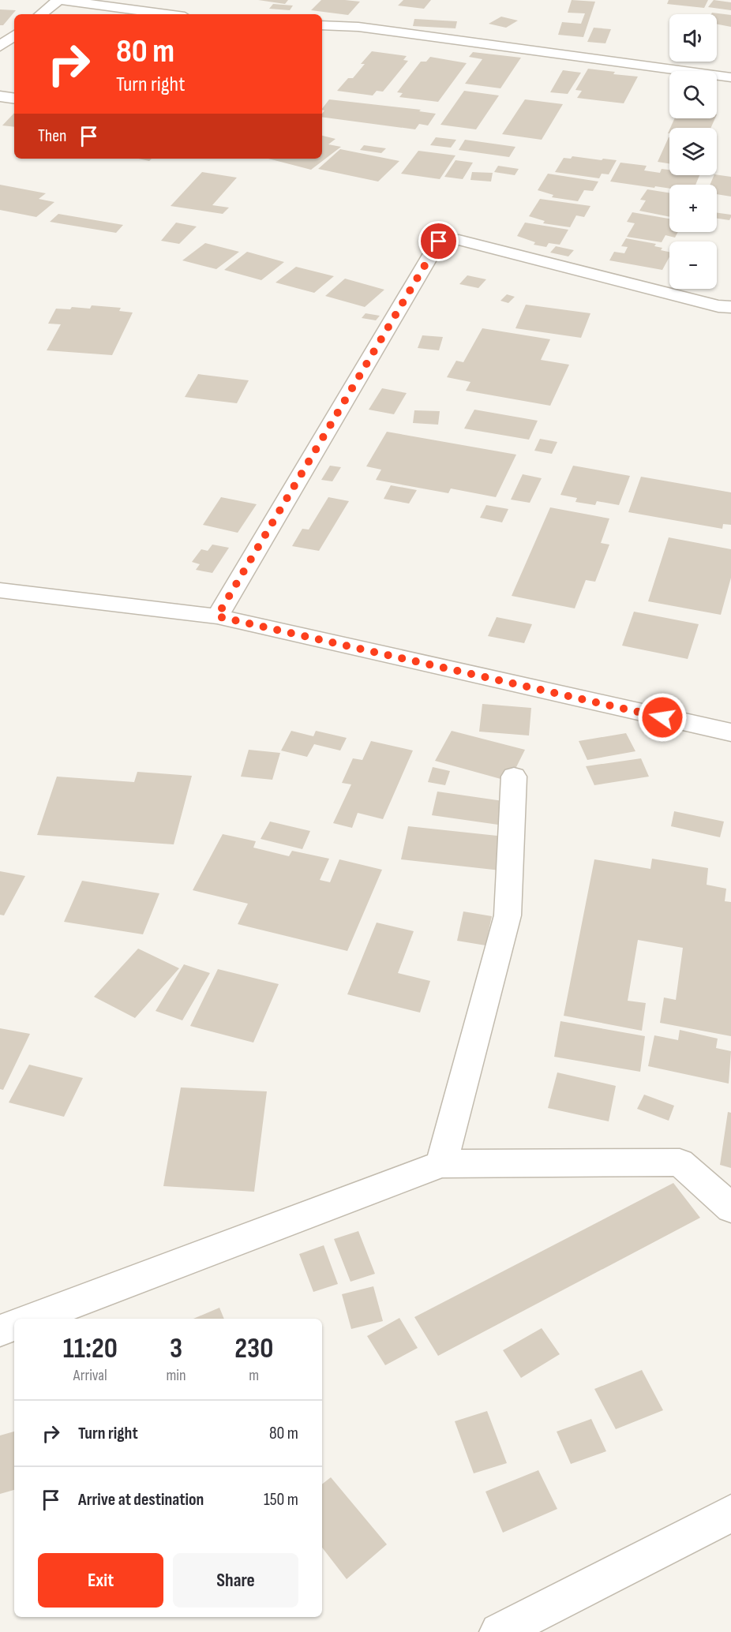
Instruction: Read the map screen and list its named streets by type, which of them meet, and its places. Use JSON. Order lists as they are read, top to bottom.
{
  "page": {
    "map_buttons": ["+", "−"],
    "turn": ["80 m", "Turn right"],
    "then": "Then",
    "eta": [
      "11:20",
      "Arrival",
      "3",
      "min",
      "230",
      "m"
    ],
    "list": [
      {
        "name": "Turn right",
        "value": "80 m"
      },
      {
        "name": "Arrive at destination",
        "value": "150 m"
      }
    ],
    "buttons": ["Exit", "Share"]
  }
}
